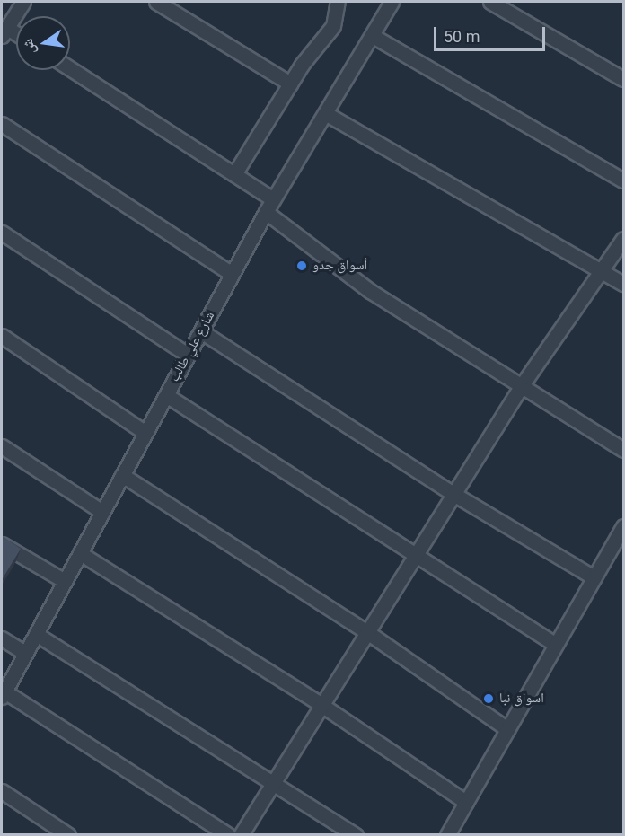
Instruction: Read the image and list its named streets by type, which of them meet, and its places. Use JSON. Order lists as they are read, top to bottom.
{
  "streets": {
    "street": ["شارع علي طالب"]
  },
  "places": ["أسواق جدو", "اسواق نبا"],
  "scale_bar": "50 m",
  "north": "left"
}
